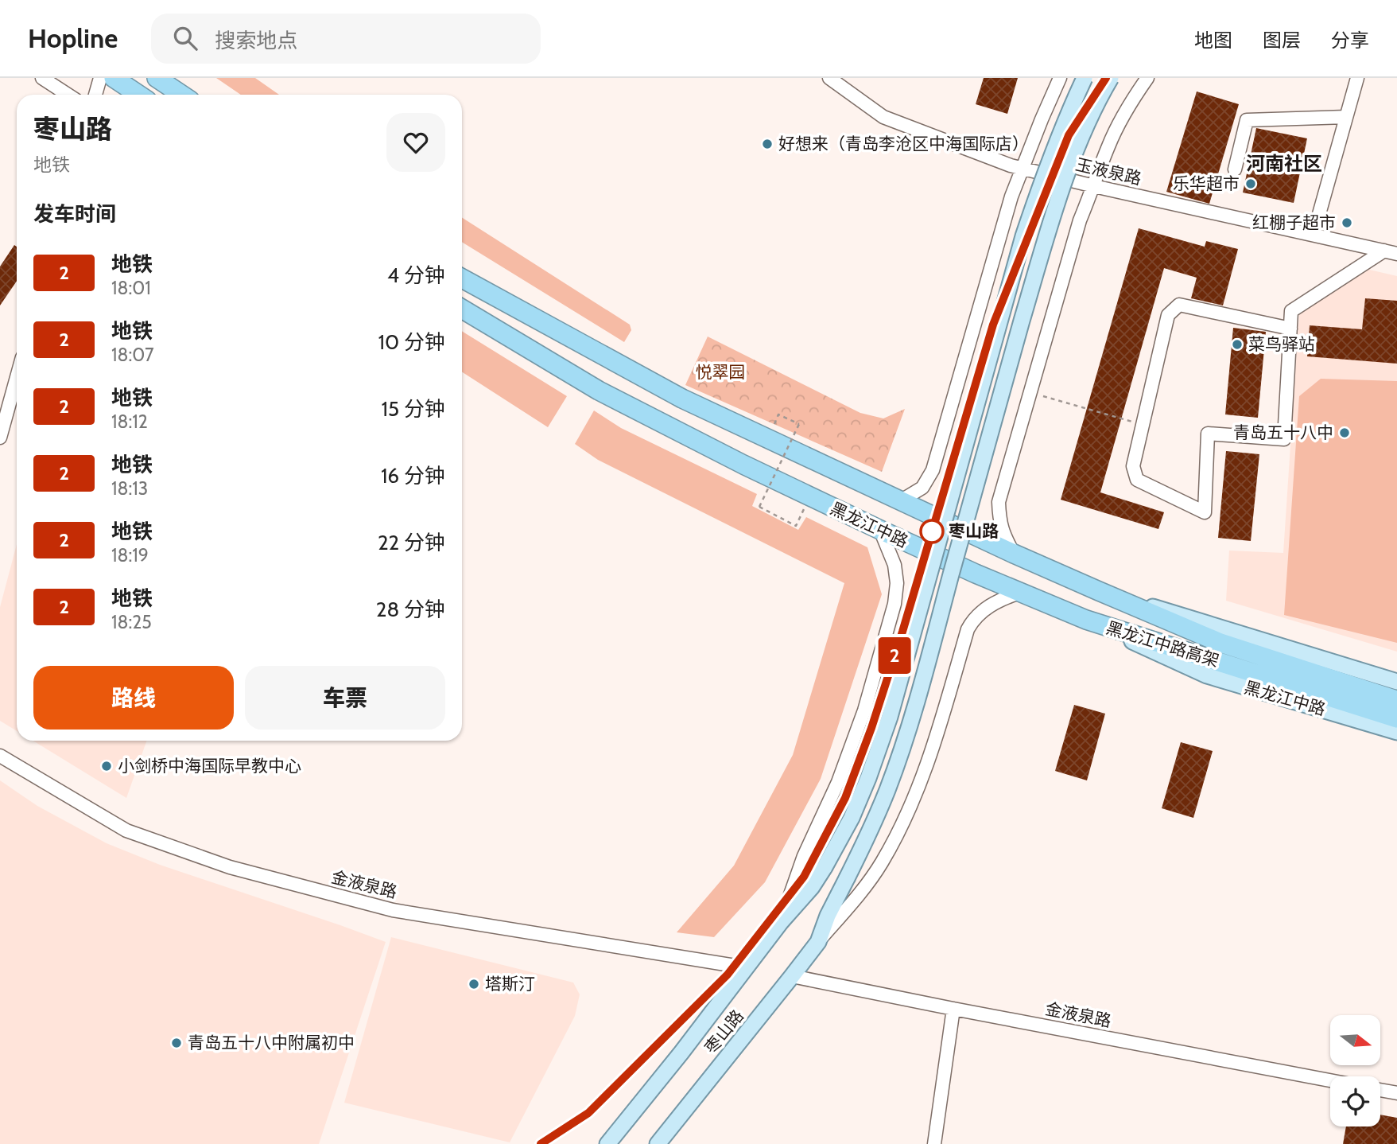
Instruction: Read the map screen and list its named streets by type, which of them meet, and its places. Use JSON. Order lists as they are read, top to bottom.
{
  "streets": {
    "highway": ["黑龙江中路", "黑龙江中路高架"],
    "main road": ["枣山路"],
    "street": ["玉液泉路", "金液泉路"]
  },
  "crossings": [
    ["黑龙江中路", "黑龙江中路高架"],
    ["黑龙江中路", "枣山路"],
    ["金液泉路", "枣山路"]
  ],
  "districts": ["河南社区"],
  "parks": ["悦翠园"],
  "places": [
    "好想来（青岛李沧区中海国际店）",
    "乐华超市",
    "红棚子超市",
    "菜鸟驿站",
    "青岛五十八中",
    "枣山路",
    "小剑桥中海国际早教中心",
    "塔斯汀",
    "青岛五十八中附属初中"
  ],
  "lines": ["metro line 2"],
  "north": "right",
  "page": {
    "header": "Hopline",
    "search": "搜索地点",
    "nav": ["地图", "图层", "分享"],
    "on_map": "2",
    "heading": [
      ["枣山路", "地铁"],
      "发车时间"
    ],
    "list": [
      {
        "mark": "2",
        "name": "地铁",
        "note": "18:01",
        "value": "4 分钟"
      },
      {
        "mark": "2",
        "name": "地铁",
        "note": "18:07",
        "value": "10 分钟"
      },
      {
        "mark": "2",
        "name": "地铁",
        "note": "18:12",
        "value": "15 分钟"
      },
      {
        "mark": "2",
        "name": "地铁",
        "note": "18:13",
        "value": "16 分钟"
      },
      {
        "mark": "2",
        "name": "地铁",
        "note": "18:19",
        "value": "22 分钟"
      },
      {
        "mark": "2",
        "name": "地铁",
        "note": "18:25",
        "value": "28 分钟"
      }
    ],
    "buttons": ["路线", "车票"]
  }
}
